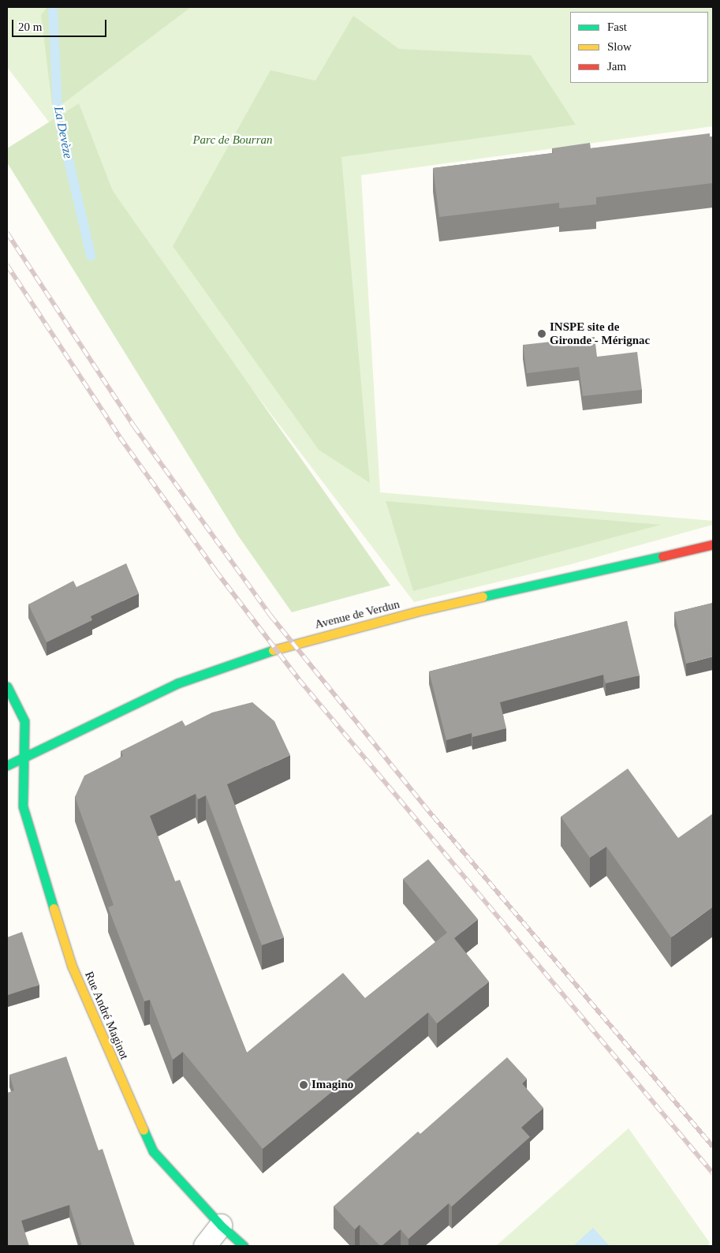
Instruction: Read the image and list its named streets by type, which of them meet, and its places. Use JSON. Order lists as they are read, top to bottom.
{
  "streets": {
    "main road": ["Avenue de Verdun", "Rue André Maginot"]
  },
  "crossings": [
    ["Avenue de Verdun", "Rue André Maginot"]
  ],
  "water": ["La Devèze"],
  "parks": ["Parc de Bourran"],
  "places": ["INSPE site de Gironde - Mérignac", "Imagino"],
  "legend": ["Fast", "Slow", "Jam"],
  "scale_bar": "20 m"
}
